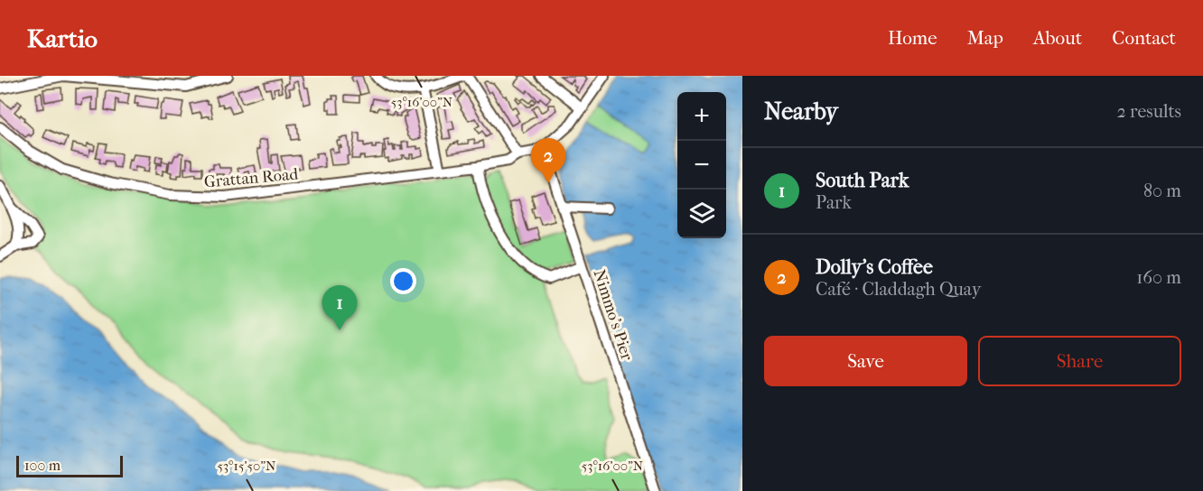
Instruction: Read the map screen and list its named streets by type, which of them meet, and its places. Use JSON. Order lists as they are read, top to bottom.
{
  "streets": {
    "street": ["Grattan Road", "Nimmo's Pier"]
  },
  "crossings": [
    ["Grattan Road", "Nimmo's Pier"]
  ],
  "scale_bar": "100 m",
  "page": {
    "header": "Kartio",
    "nav": [
      "Home",
      "Map",
      "About",
      "Contact"
    ],
    "heading": ["Nearby", "2 results"],
    "map_buttons": ["+", "−"],
    "pins": ["2", "1"],
    "list": [
      {
        "mark": "1",
        "name": "South Park",
        "note": "Park",
        "value": "80 m"
      },
      {
        "mark": "2",
        "name": "Dolly's Coffee",
        "note": "Café · Claddagh Quay",
        "value": "160 m"
      }
    ],
    "buttons": ["Save", "Share"],
    "scale": "100 m"
  },
  "coordinates": ["53°16'00\"N", "53°15'50\"N"]
}
